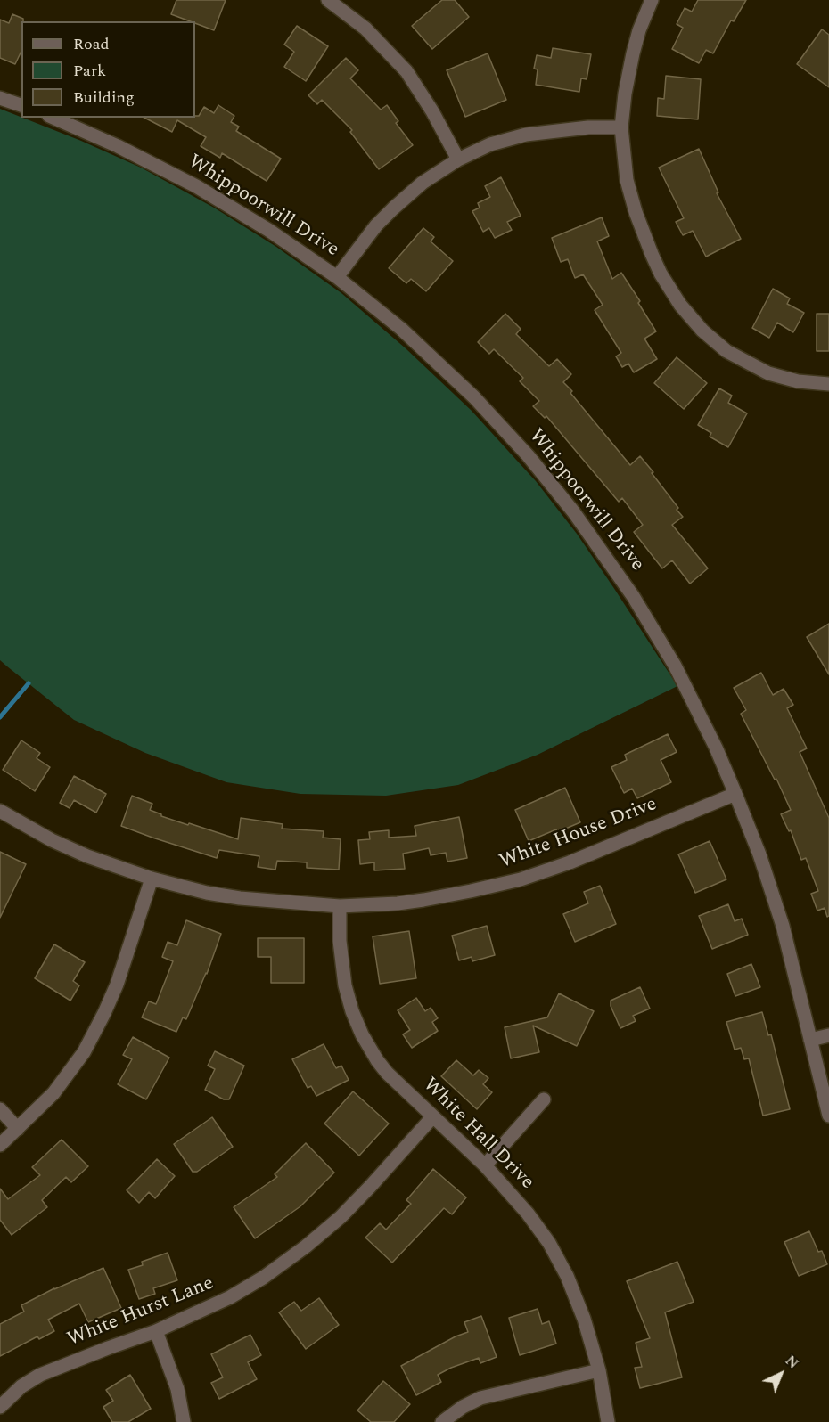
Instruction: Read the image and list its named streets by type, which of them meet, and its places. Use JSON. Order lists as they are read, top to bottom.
{
  "streets": {
    "street": [
      "Whippoorwill Drive",
      "White House Drive",
      "White Hall Drive",
      "White Hurst Lane"
    ]
  },
  "crossings": [
    ["Whippoorwill Drive", "White House Drive"],
    ["White House Drive", "White Hall Drive"],
    ["White Hall Drive", "White Hurst Lane"]
  ],
  "legend": ["Road", "Park", "Building"],
  "north": "top right"
}
